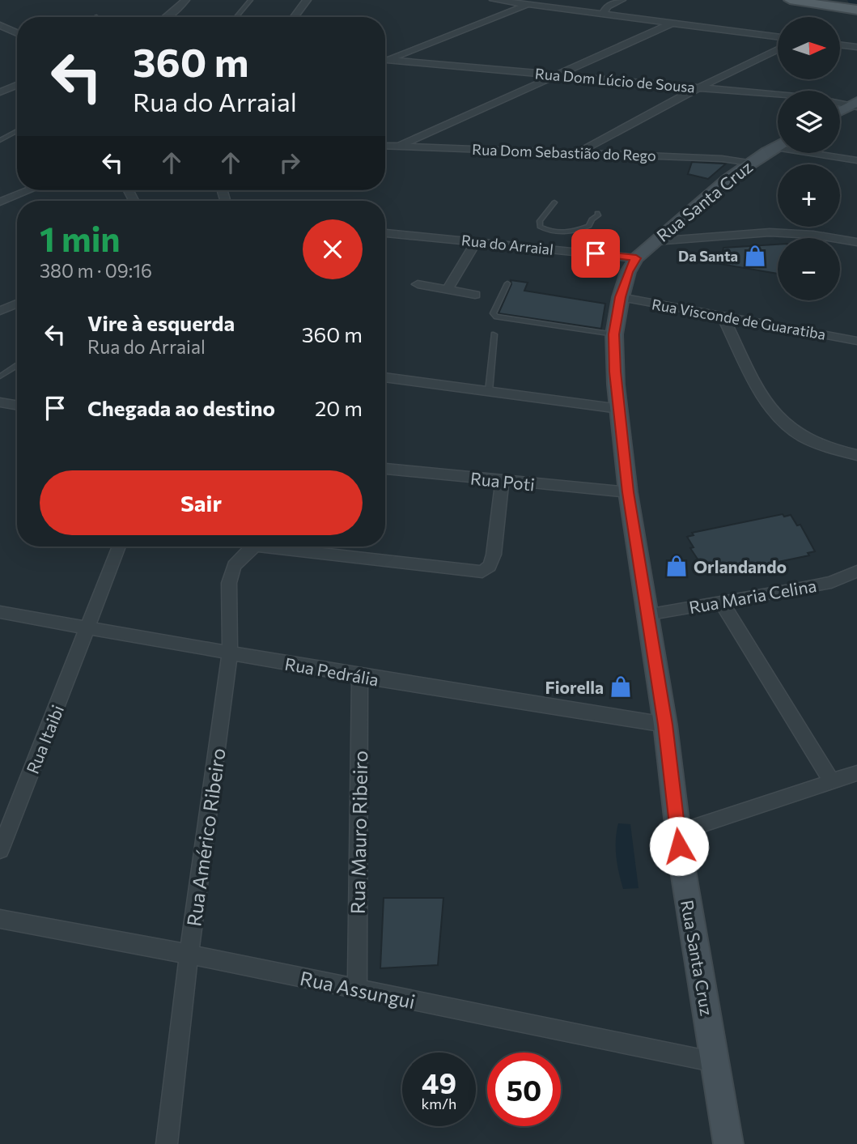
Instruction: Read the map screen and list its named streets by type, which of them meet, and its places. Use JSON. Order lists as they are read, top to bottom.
{
  "streets": {
    "main road": ["Rua Santa Cruz"],
    "street": [
      "Rua Dom Lúcio de Sousa",
      "Rua Dom Sebastião do Rego",
      "Rua do Arraial",
      "Rua Visconde de Guaratiba",
      "Rua Poti",
      "Rua Maria Celina",
      "Rua Pedrália",
      "Rua Itaibi",
      "Rua Mauro Ribeiro",
      "Rua Américo Ribeiro",
      "Rua Assungui"
    ]
  },
  "crossings": [
    ["Rua Dom Sebastião do Rego", "Rua Santa Cruz"],
    ["Rua Santa Cruz", "Rua do Arraial"],
    ["Rua Santa Cruz", "Rua Visconde de Guaratiba"],
    ["Rua Santa Cruz", "Rua Poti"],
    ["Rua Santa Cruz", "Rua Maria Celina"],
    ["Rua Santa Cruz", "Rua Pedrália"],
    ["Rua Santa Cruz", "Rua Assungui"],
    ["Rua Pedrália", "Rua Itaibi"],
    ["Rua Pedrália", "Rua Mauro Ribeiro"],
    ["Rua Pedrália", "Rua Américo Ribeiro"],
    ["Rua Mauro Ribeiro", "Rua Assungui"],
    ["Rua Américo Ribeiro", "Rua Assungui"]
  ],
  "places": {
    "shop": ["Da Santa", "Orlandando", "Fiorella"]
  },
  "north": "right",
  "page": {
    "map_buttons": ["+", "−"],
    "turn": ["360 m", "Rua do Arraial"],
    "heading": ["1 min", "380 m · 09:16"],
    "list": [
      {
        "name": "Vire à esquerda",
        "note": "Rua do Arraial",
        "value": "360 m"
      },
      {
        "name": "Chegada ao destino",
        "value": "20 m"
      }
    ],
    "buttons": "Sair",
    "speed": "49 km/h",
    "limit": "50"
  }
}
